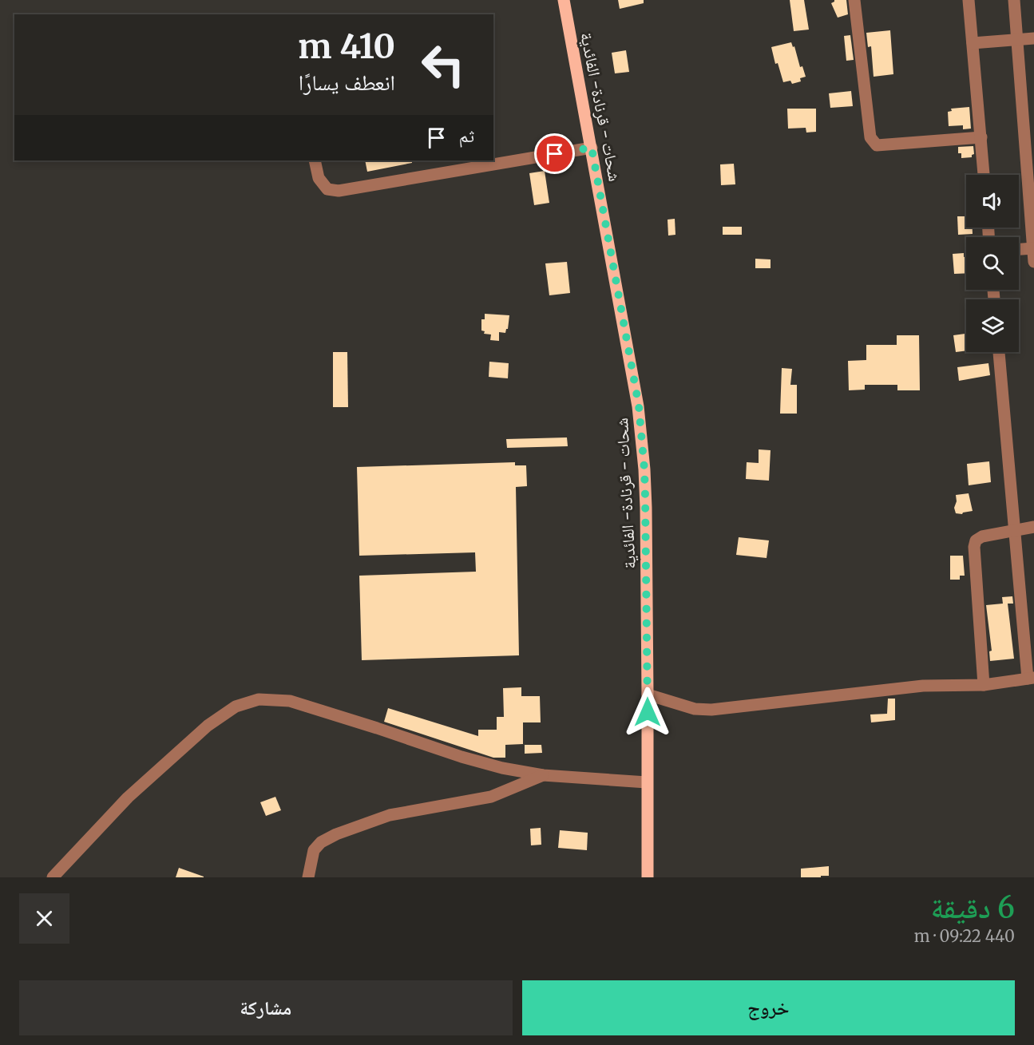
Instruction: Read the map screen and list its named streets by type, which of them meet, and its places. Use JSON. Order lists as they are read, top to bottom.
{
  "streets": {
    "main road": ["شحات - قرنادة- الفائدية"]
  },
  "page": {
    "turn": ["410 m", "انعطف يسارًا"],
    "then": "ثم",
    "heading": ["6 دقيقة", "440 m · 09:22"],
    "buttons": ["خروج", "مشاركة"]
  }
}
